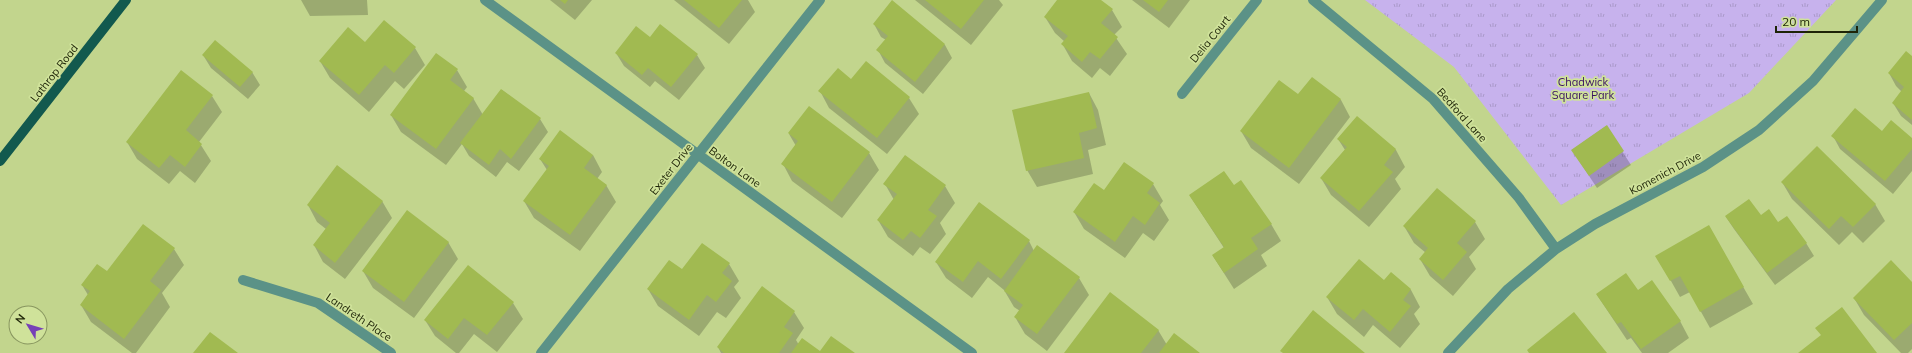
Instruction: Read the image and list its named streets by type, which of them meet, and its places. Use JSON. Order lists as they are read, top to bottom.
{
  "streets": {
    "main road": ["Lathrop Road"],
    "street": [
      "Delia Court",
      "Bedford Lane",
      "Bolton Lane",
      "Exeter Drive",
      "Komenich Drive",
      "Landreth Place"
    ]
  },
  "crossings": [
    ["Bedford Lane", "Komenich Drive"],
    ["Bolton Lane", "Exeter Drive"]
  ],
  "parks": ["Chadwick Square Park"],
  "scale_bar": "20 m",
  "north": "top left"
}
